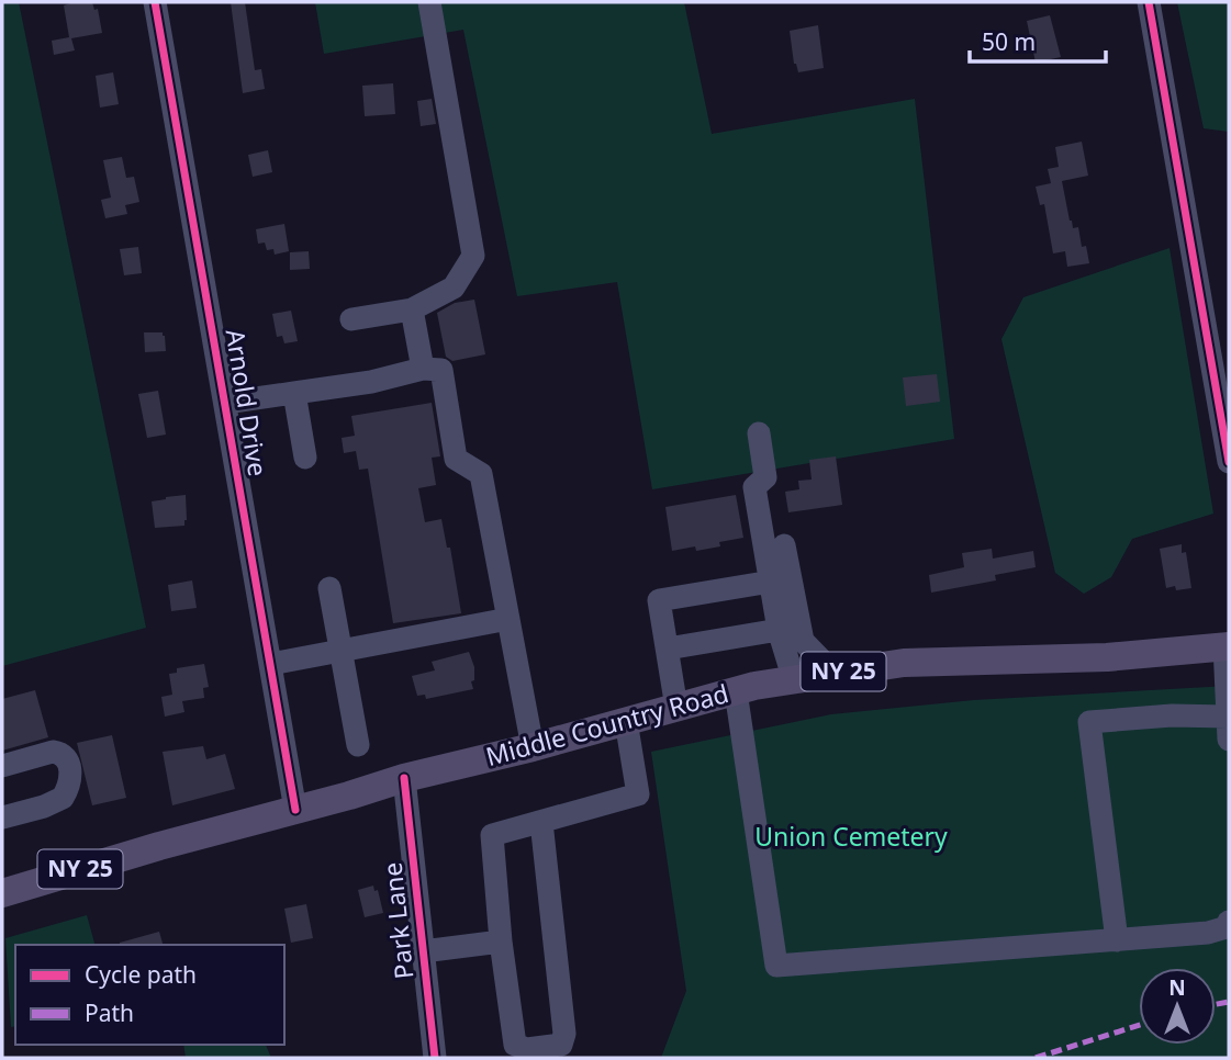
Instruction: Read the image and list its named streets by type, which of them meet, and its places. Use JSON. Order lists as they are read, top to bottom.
{
  "streets": {
    "main road": ["NY 25", "Middle Country Road"],
    "street": ["Arnold Drive", "Park Lane"]
  },
  "crossings": [
    ["Arnold Drive", "Middle Country Road"],
    ["Middle Country Road", "Park Lane"]
  ],
  "parks": ["Union Cemetery"],
  "legend": ["Cycle path", "Path"],
  "scale_bar": "50 m",
  "north": "top"
}
